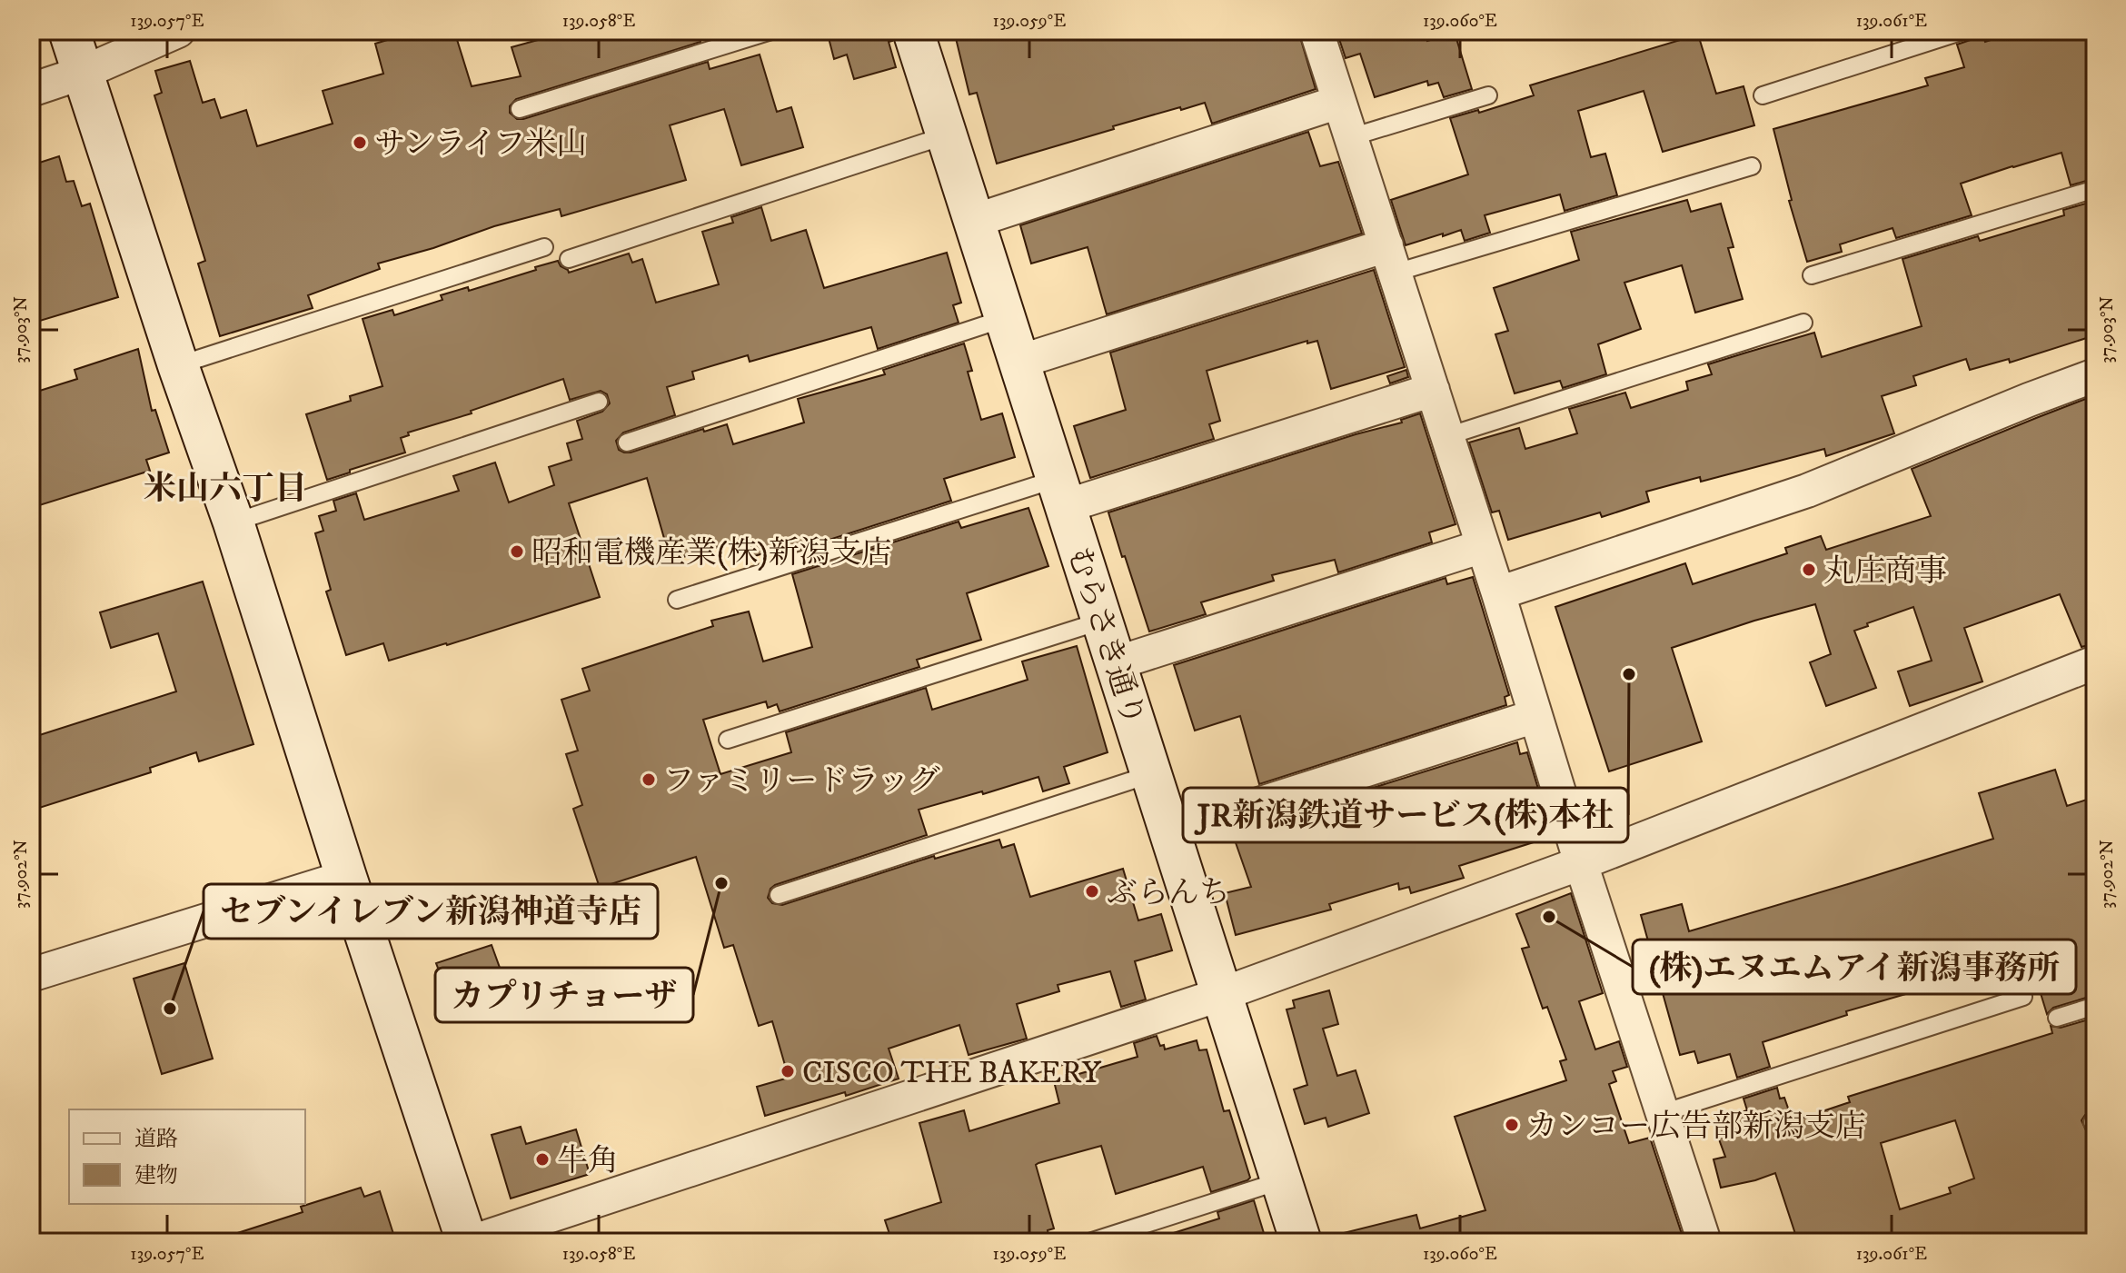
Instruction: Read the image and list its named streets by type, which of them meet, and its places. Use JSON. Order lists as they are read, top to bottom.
{
  "streets": {
    "street": ["むらさき通り"]
  },
  "districts": ["米山六丁目"],
  "places": [
    "サンライフ米山",
    "昭和電機産業(株)新潟支店",
    "丸庄商事",
    "JR新潟鉄道サービス(株)本社",
    "ファミリードラッグ",
    "カプリチョーザ",
    "ぶらんち",
    "(株)エヌエムアイ新潟事務所",
    "セブンイレブン新潟神道寺店",
    "CISCO THE BAKERY",
    "カンコー広告部新潟支店",
    "牛角"
  ],
  "legend": ["道路", "建物"],
  "coordinates": [
    "139.057°E",
    "139.058°E",
    "139.059°E",
    "139.060°E",
    "139.061°E",
    "37.903°N",
    "37.902°N"
  ]
}
